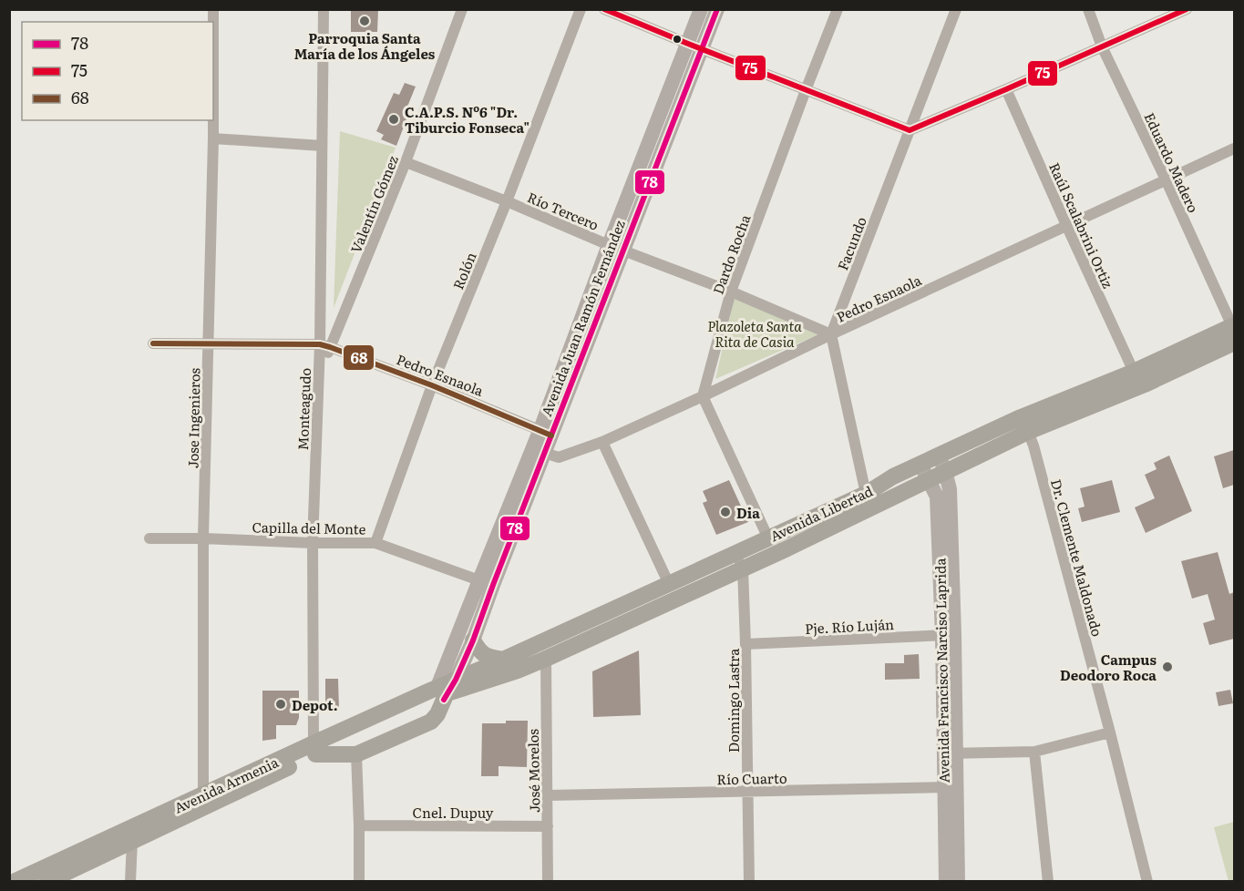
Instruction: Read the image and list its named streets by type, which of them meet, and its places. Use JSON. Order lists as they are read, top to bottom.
{
  "streets": {
    "main road": [
      "Avenida Juan Ramón Fernández",
      "Avenida Libertad",
      "Avenida Francisco Narciso Laprida",
      "Avenida Armenia"
    ],
    "street": [
      "Eduardo Madero",
      "Valentín Gómez",
      "Río Tercero",
      "Raúl Scalabrini Ortiz",
      "Facundo",
      "Dardo Rocha",
      "Rolón",
      "Pedro Esnaola",
      "Monteagudo",
      "Jose Ingenieros",
      "Capilla del Monte",
      "Dr. Clemente Maldonado",
      "Pje. Río Luján",
      "Domingo Lastra",
      "José Morelos",
      "Río Cuarto",
      "Cnel. Dupuy"
    ]
  },
  "crossings": [
    ["Eduardo Madero", "Pedro Esnaola"],
    ["Eduardo Madero", "Avenida Libertad"],
    ["Valentín Gómez", "Río Tercero"],
    ["Valentín Gómez", "Pedro Esnaola"],
    ["Valentín Gómez", "Monteagudo"],
    ["Río Tercero", "Facundo"],
    ["Río Tercero", "Dardo Rocha"],
    ["Río Tercero", "Rolón"],
    ["Río Tercero", "Pedro Esnaola"],
    ["Río Tercero", "Avenida Juan Ramón Fernández"],
    ["Raúl Scalabrini Ortiz", "Pedro Esnaola"],
    ["Raúl Scalabrini Ortiz", "Avenida Libertad"],
    ["Facundo", "Pedro Esnaola"],
    ["Dardo Rocha", "Pedro Esnaola"],
    ["Rolón", "Pedro Esnaola"],
    ["Rolón", "Capilla del Monte"],
    ["Pedro Esnaola", "Avenida Juan Ramón Fernández"],
    ["Pedro Esnaola", "Monteagudo"],
    ["Pedro Esnaola", "Jose Ingenieros"],
    ["Avenida Juan Ramón Fernández", "Avenida Libertad"],
    ["Avenida Juan Ramón Fernández", "Capilla del Monte"],
    ["Avenida Juan Ramón Fernández", "Avenida Armenia"],
    ["Monteagudo", "Capilla del Monte"],
    ["Monteagudo", "Avenida Armenia"],
    ["Jose Ingenieros", "Capilla del Monte"],
    ["Jose Ingenieros", "Avenida Armenia"],
    ["Avenida Libertad", "Dr. Clemente Maldonado"],
    ["Avenida Libertad", "Avenida Francisco Narciso Laprida"],
    ["Avenida Libertad", "Domingo Lastra"],
    ["Avenida Libertad", "José Morelos"],
    ["Avenida Libertad", "Avenida Armenia"],
    ["Pje. Río Luján", "Avenida Francisco Narciso Laprida"],
    ["Pje. Río Luján", "Domingo Lastra"],
    ["Avenida Francisco Narciso Laprida", "Río Cuarto"],
    ["Domingo Lastra", "Río Cuarto"],
    ["José Morelos", "Río Cuarto"],
    ["José Morelos", "Cnel. Dupuy"]
  ],
  "parks": ["Plazoleta Santa Rita de Casia"],
  "places": [
    "Parroquia Santa María de los Ángeles",
    "C.A.P.S. Nº6 \"Dr. Tiburcio Fonseca\"",
    "Dia",
    "Campus Deodoro Roca",
    "Depot."
  ],
  "lines": ["transit line 78", "transit line 75", "transit line 68"],
  "legend": ["78", "75", "68"]
}
